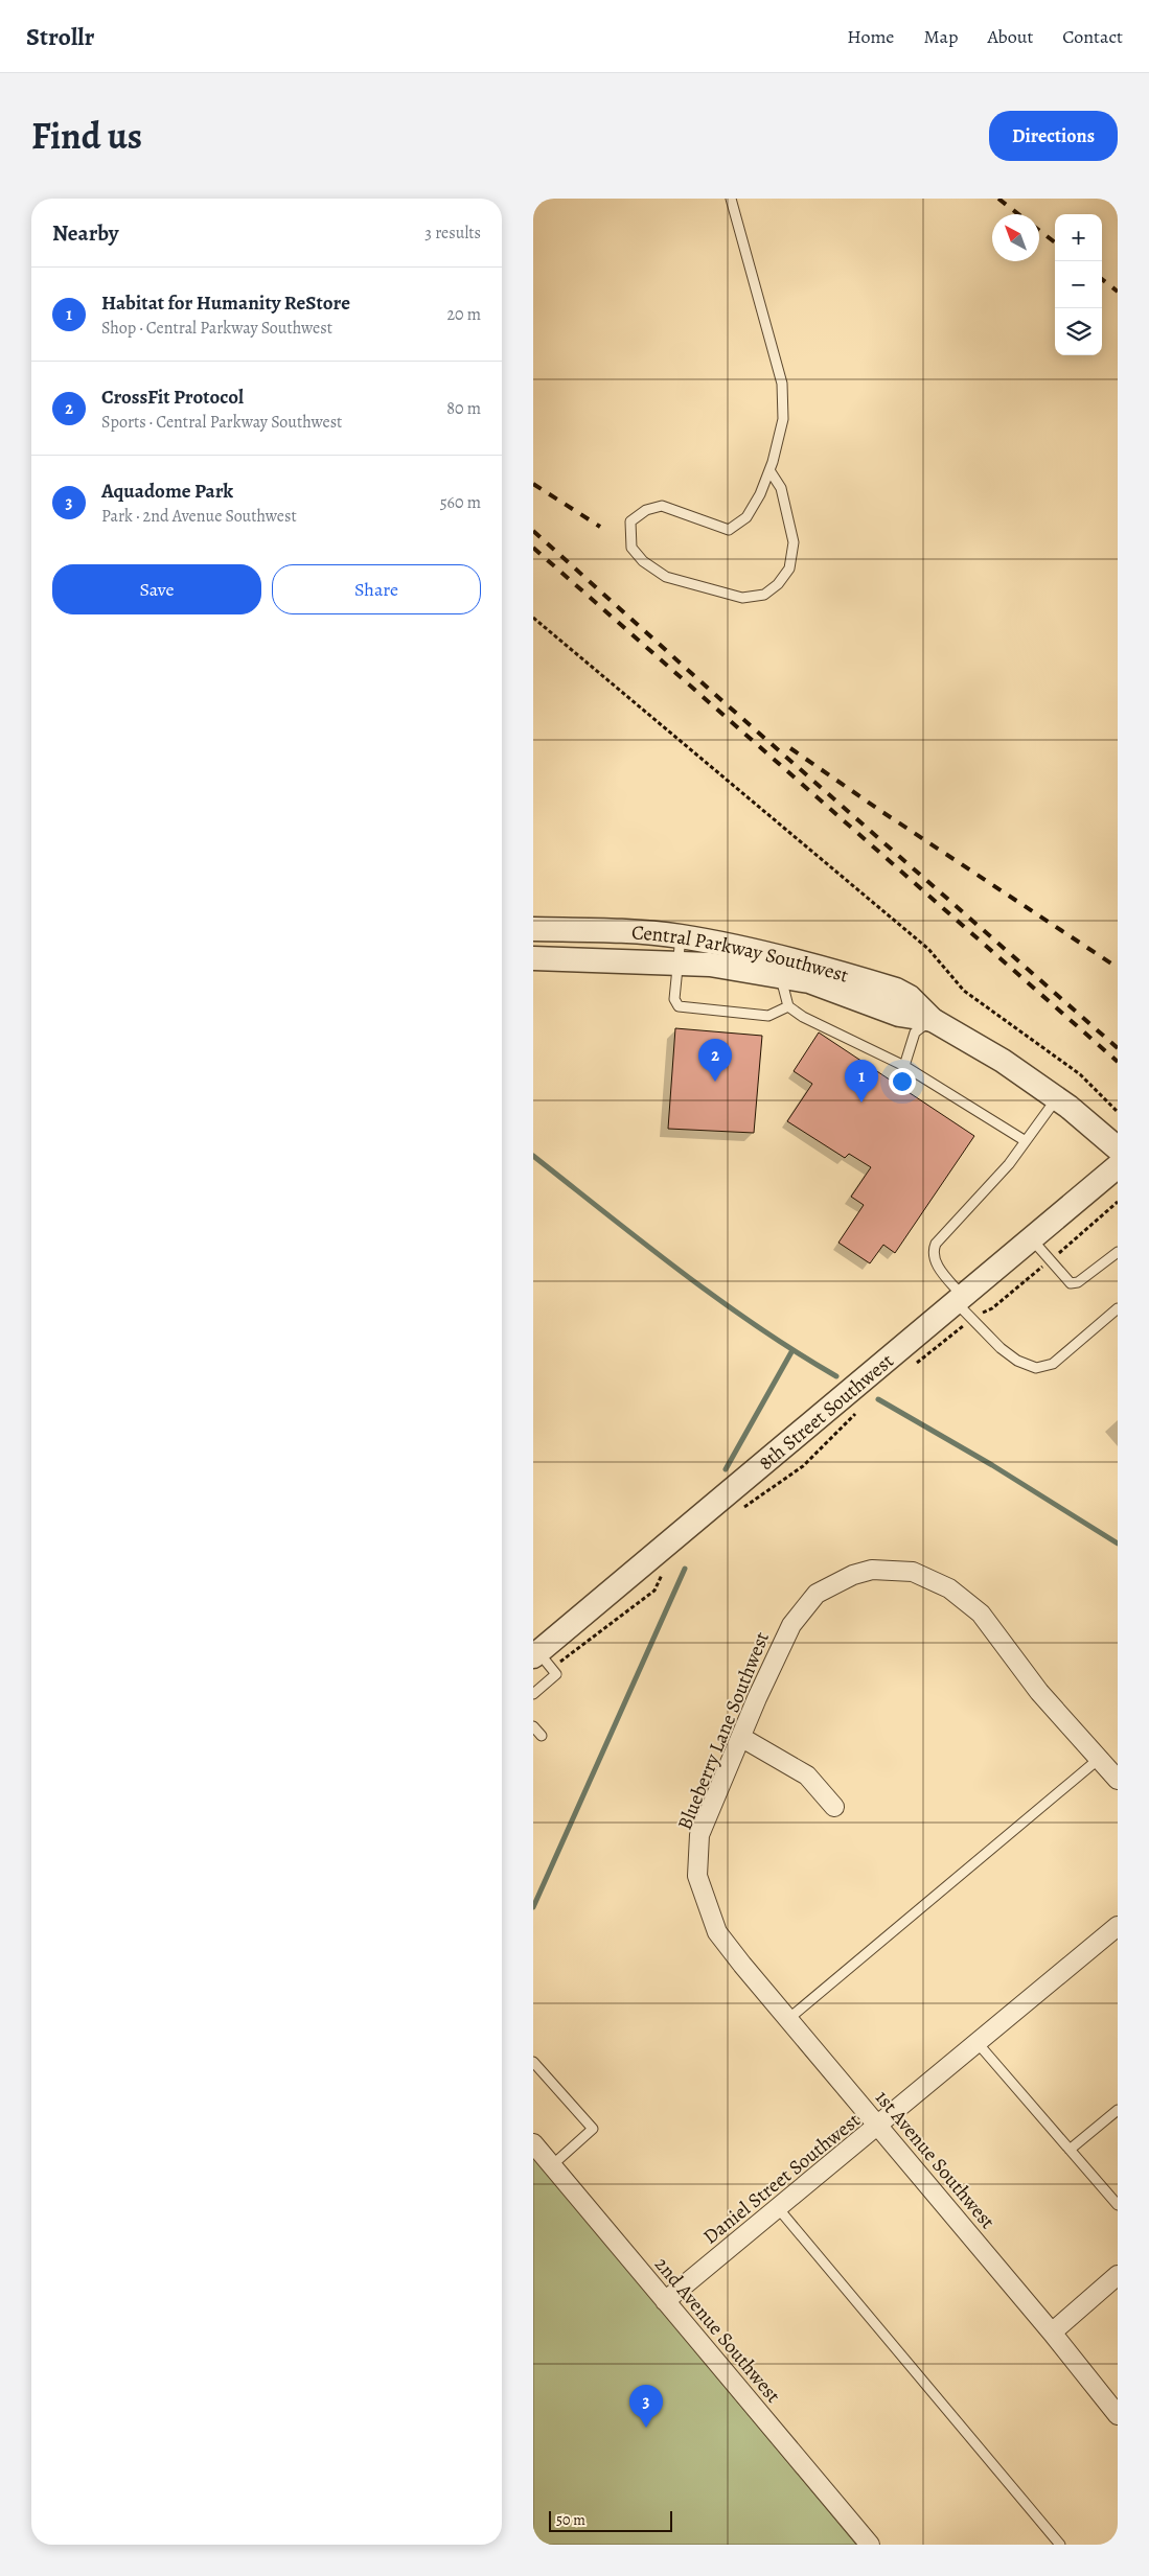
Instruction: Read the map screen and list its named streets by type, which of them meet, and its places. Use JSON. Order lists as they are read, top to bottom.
{
  "streets": {
    "street": [
      "Central Parkway Southwest",
      "8th Street Southwest",
      "Blueberry Lane Southwest",
      "1st Avenue Southwest",
      "Daniel Street Southwest",
      "2nd Avenue Southwest"
    ]
  },
  "crossings": [
    ["Blueberry Lane Southwest", "1st Avenue Southwest"],
    ["1st Avenue Southwest", "Daniel Street Southwest"],
    ["Daniel Street Southwest", "2nd Avenue Southwest"]
  ],
  "scale_bar": "50 m",
  "north": "top left",
  "page": {
    "header": "Strollr",
    "nav": [
      "Home",
      "Map",
      "About",
      "Contact"
    ],
    "title": "Find us",
    "buttons": [
      "Directions",
      ["Save", "Share"]
    ],
    "heading": ["Nearby", "3 results"],
    "map_buttons": ["+", "−"],
    "list": [
      {
        "mark": "1",
        "name": "Habitat for Humanity ReStore",
        "note": "Shop · Central Parkway Southwest",
        "value": "20 m"
      },
      {
        "mark": "2",
        "name": "CrossFit Protocol",
        "note": "Sports · Central Parkway Southwest",
        "value": "80 m"
      },
      {
        "mark": "3",
        "name": "Aquadome Park",
        "note": "Park · 2nd Avenue Southwest",
        "value": "560 m"
      }
    ],
    "pins": ["2", "1", "3"],
    "scale": "50 m"
  }
}
